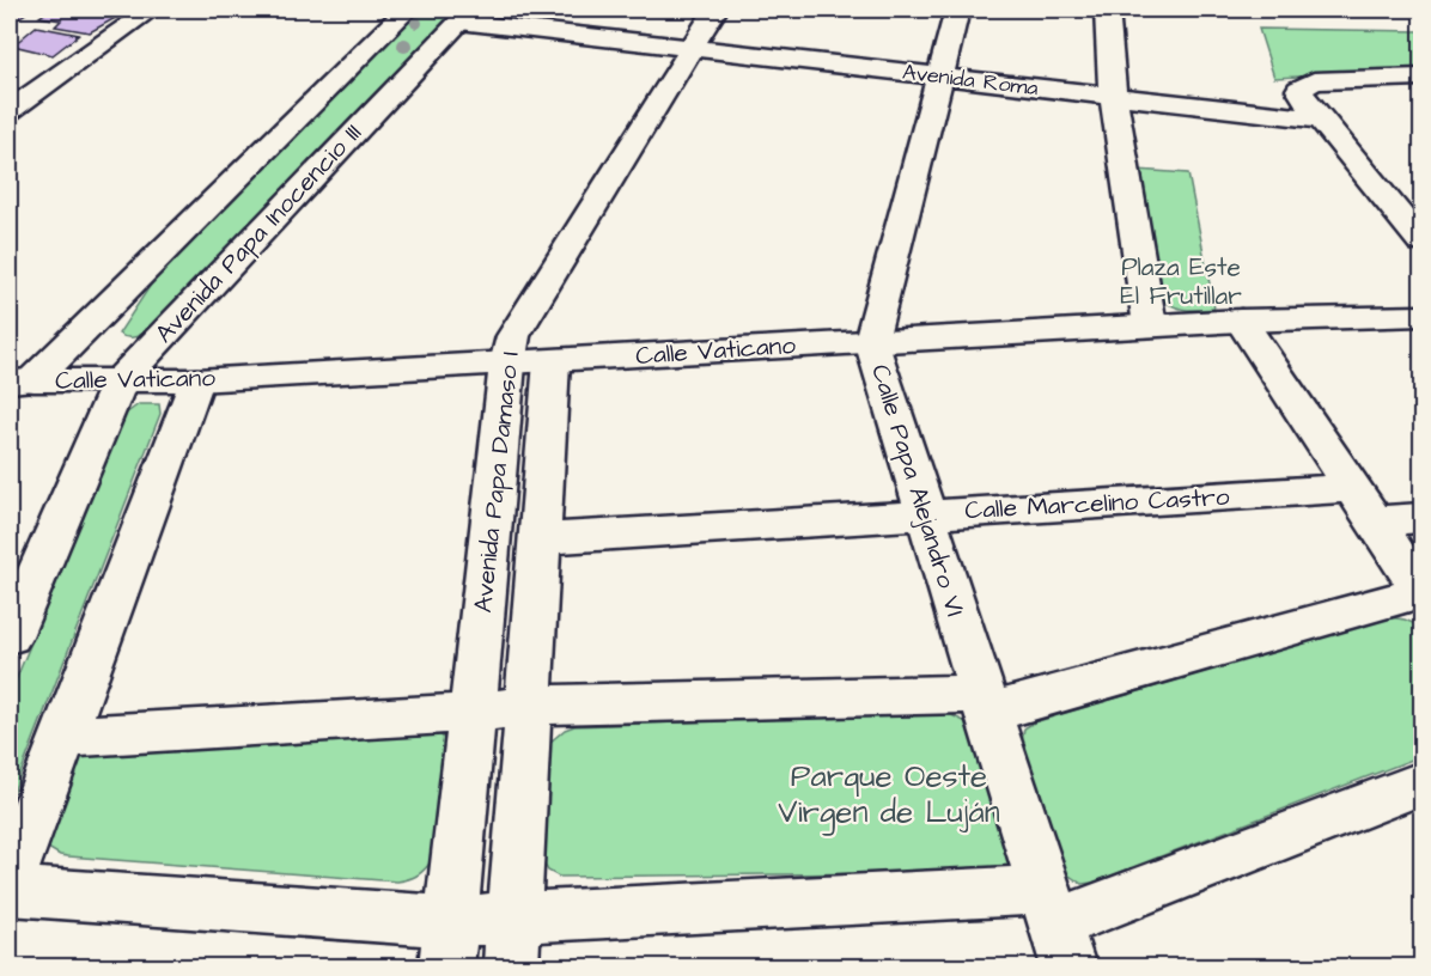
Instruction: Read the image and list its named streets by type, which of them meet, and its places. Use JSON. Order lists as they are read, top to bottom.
{
  "streets": {
    "street": [
      "Avenida Roma",
      "Avenida Papa Inocencio III",
      "Calle Vaticano",
      "Avenida Papa Damaso I",
      "Calle Papa Alejandro VI",
      "Calle Marcelino Castro"
    ]
  },
  "crossings": [
    ["Avenida Roma", "Avenida Papa Inocencio III"],
    ["Avenida Roma", "Avenida Papa Damaso I"],
    ["Avenida Roma", "Calle Papa Alejandro VI"],
    ["Avenida Papa Inocencio III", "Calle Vaticano"],
    ["Calle Vaticano", "Avenida Papa Damaso I"],
    ["Calle Vaticano", "Calle Papa Alejandro VI"],
    ["Avenida Papa Damaso I", "Calle Marcelino Castro"],
    ["Calle Papa Alejandro VI", "Calle Marcelino Castro"]
  ],
  "parks": ["Plaza Este El Frutillar", "Parque Oeste Virgen de Luján"]
}
